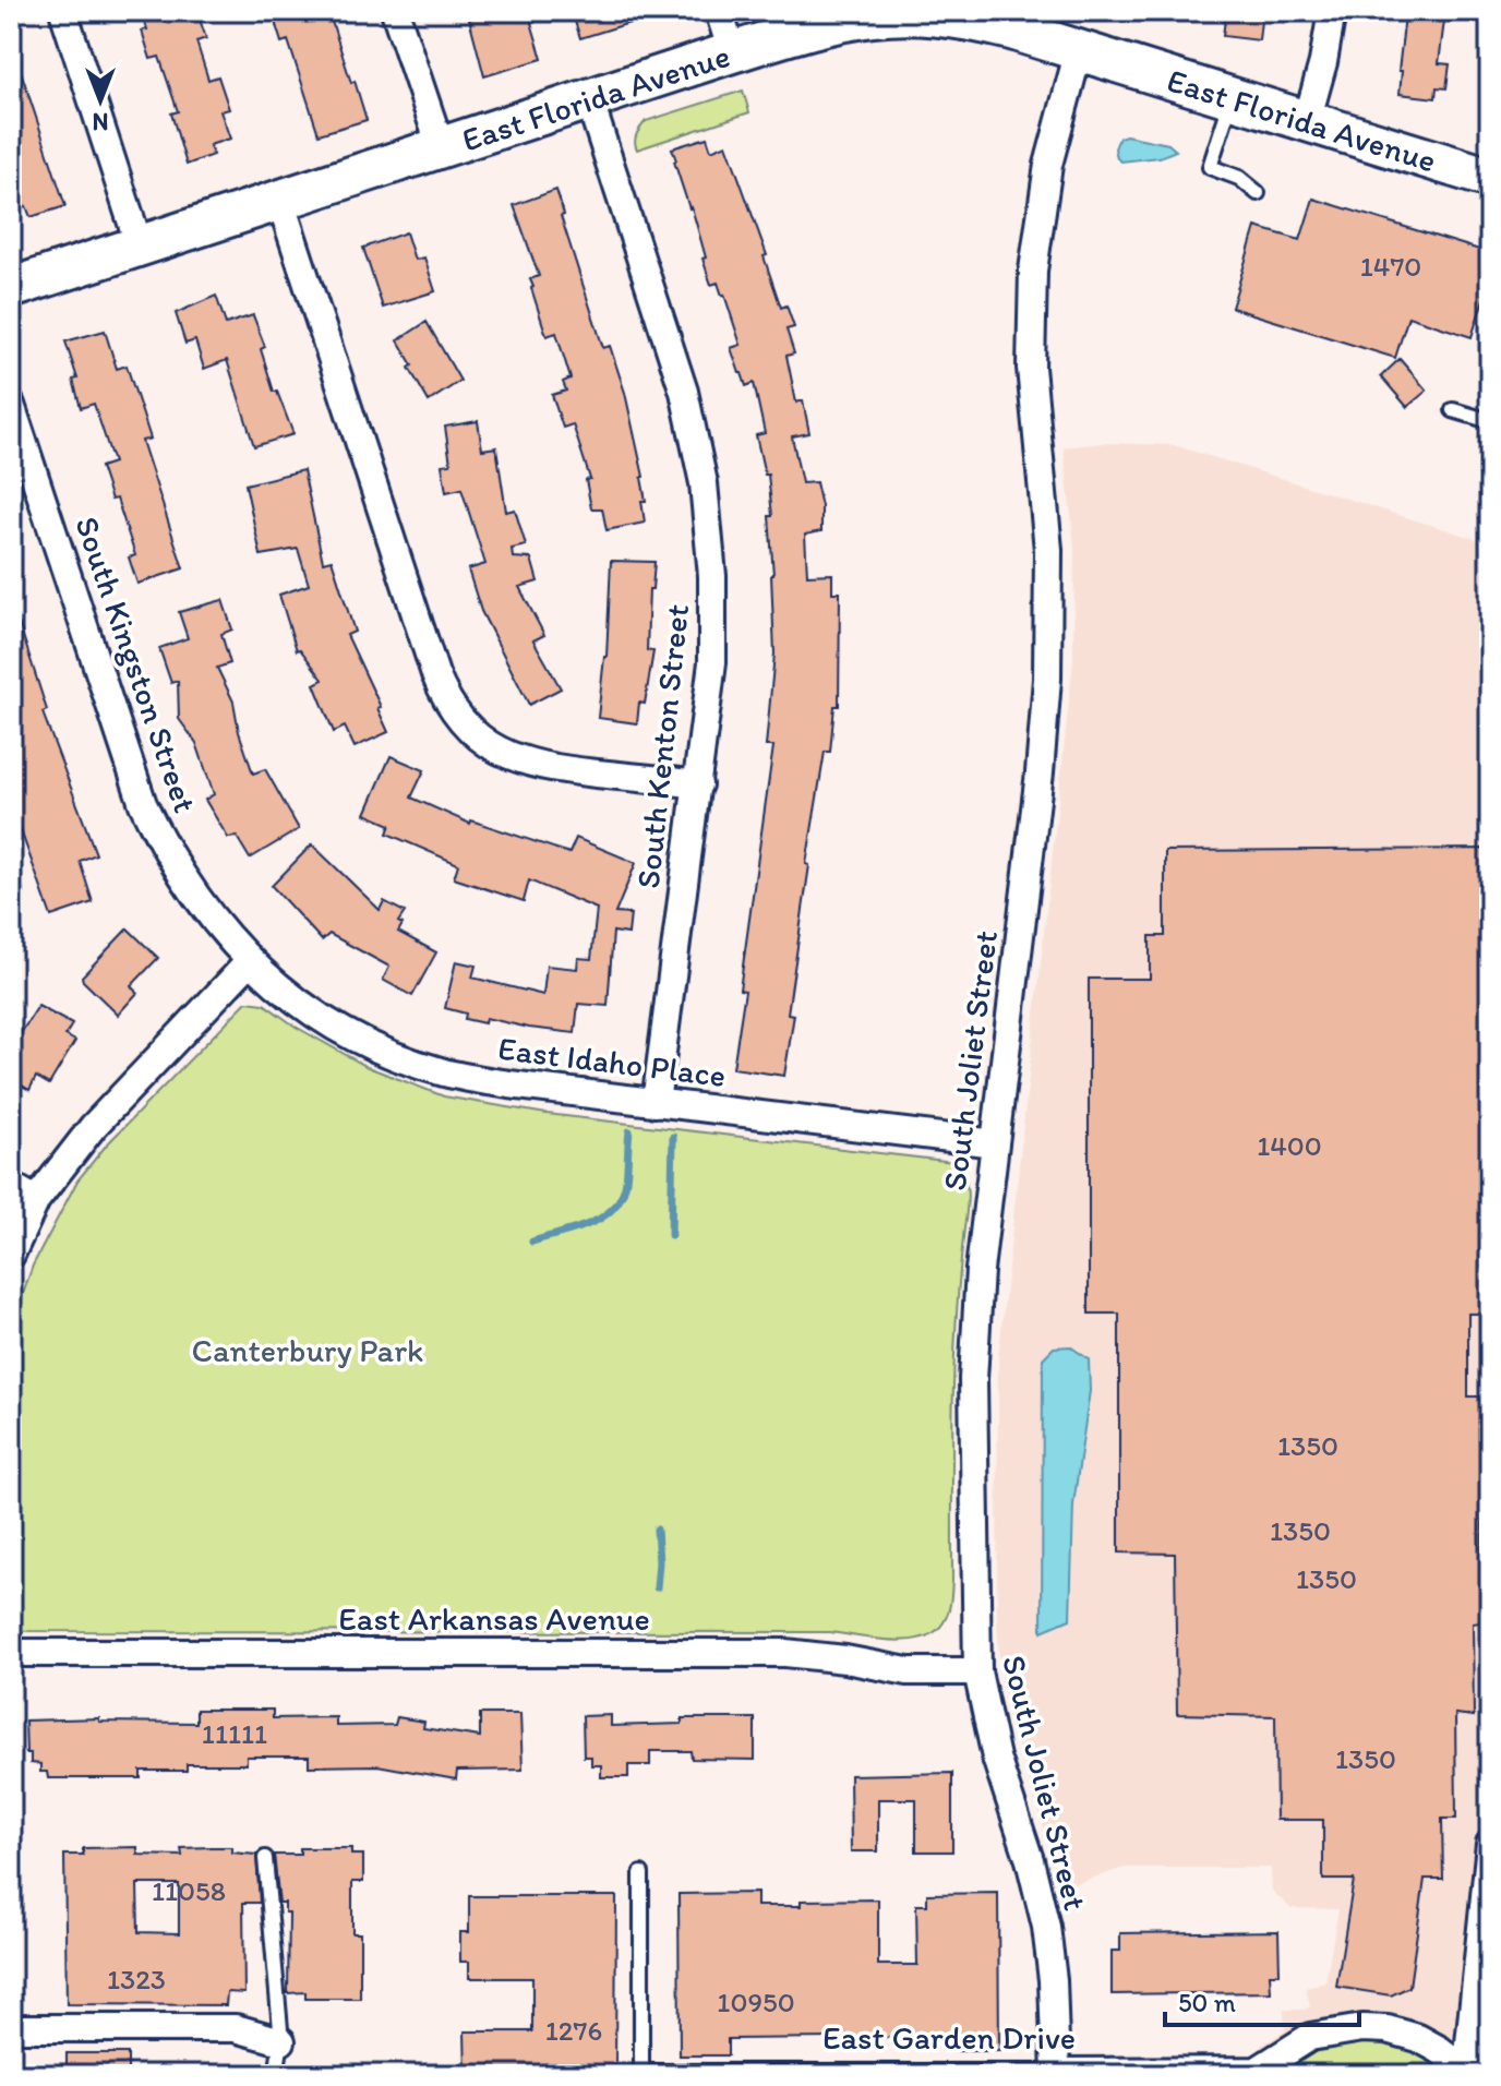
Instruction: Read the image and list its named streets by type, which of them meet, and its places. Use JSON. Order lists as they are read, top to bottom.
{
  "streets": {
    "street": [
      "East Florida Avenue",
      "South Kingston Street",
      "South Kenton Street",
      "South Joliet Street",
      "East Idaho Place",
      "East Arkansas Avenue",
      "East Garden Drive"
    ]
  },
  "crossings": [
    ["East Florida Avenue", "South Kenton Street"],
    ["East Florida Avenue", "South Joliet Street"],
    ["South Kingston Street", "East Idaho Place"],
    ["South Kenton Street", "East Idaho Place"],
    ["South Joliet Street", "East Idaho Place"],
    ["South Joliet Street", "East Arkansas Avenue"],
    ["South Joliet Street", "East Garden Drive"]
  ],
  "parks": ["Canterbury Park"],
  "house_numbers": [
    "1470",
    "1400",
    "1350",
    "1350",
    "1350",
    "11111",
    "1350",
    "11058",
    "1323",
    "10950",
    "1276"
  ],
  "scale_bar": "50 m",
  "north": "bottom"
}
